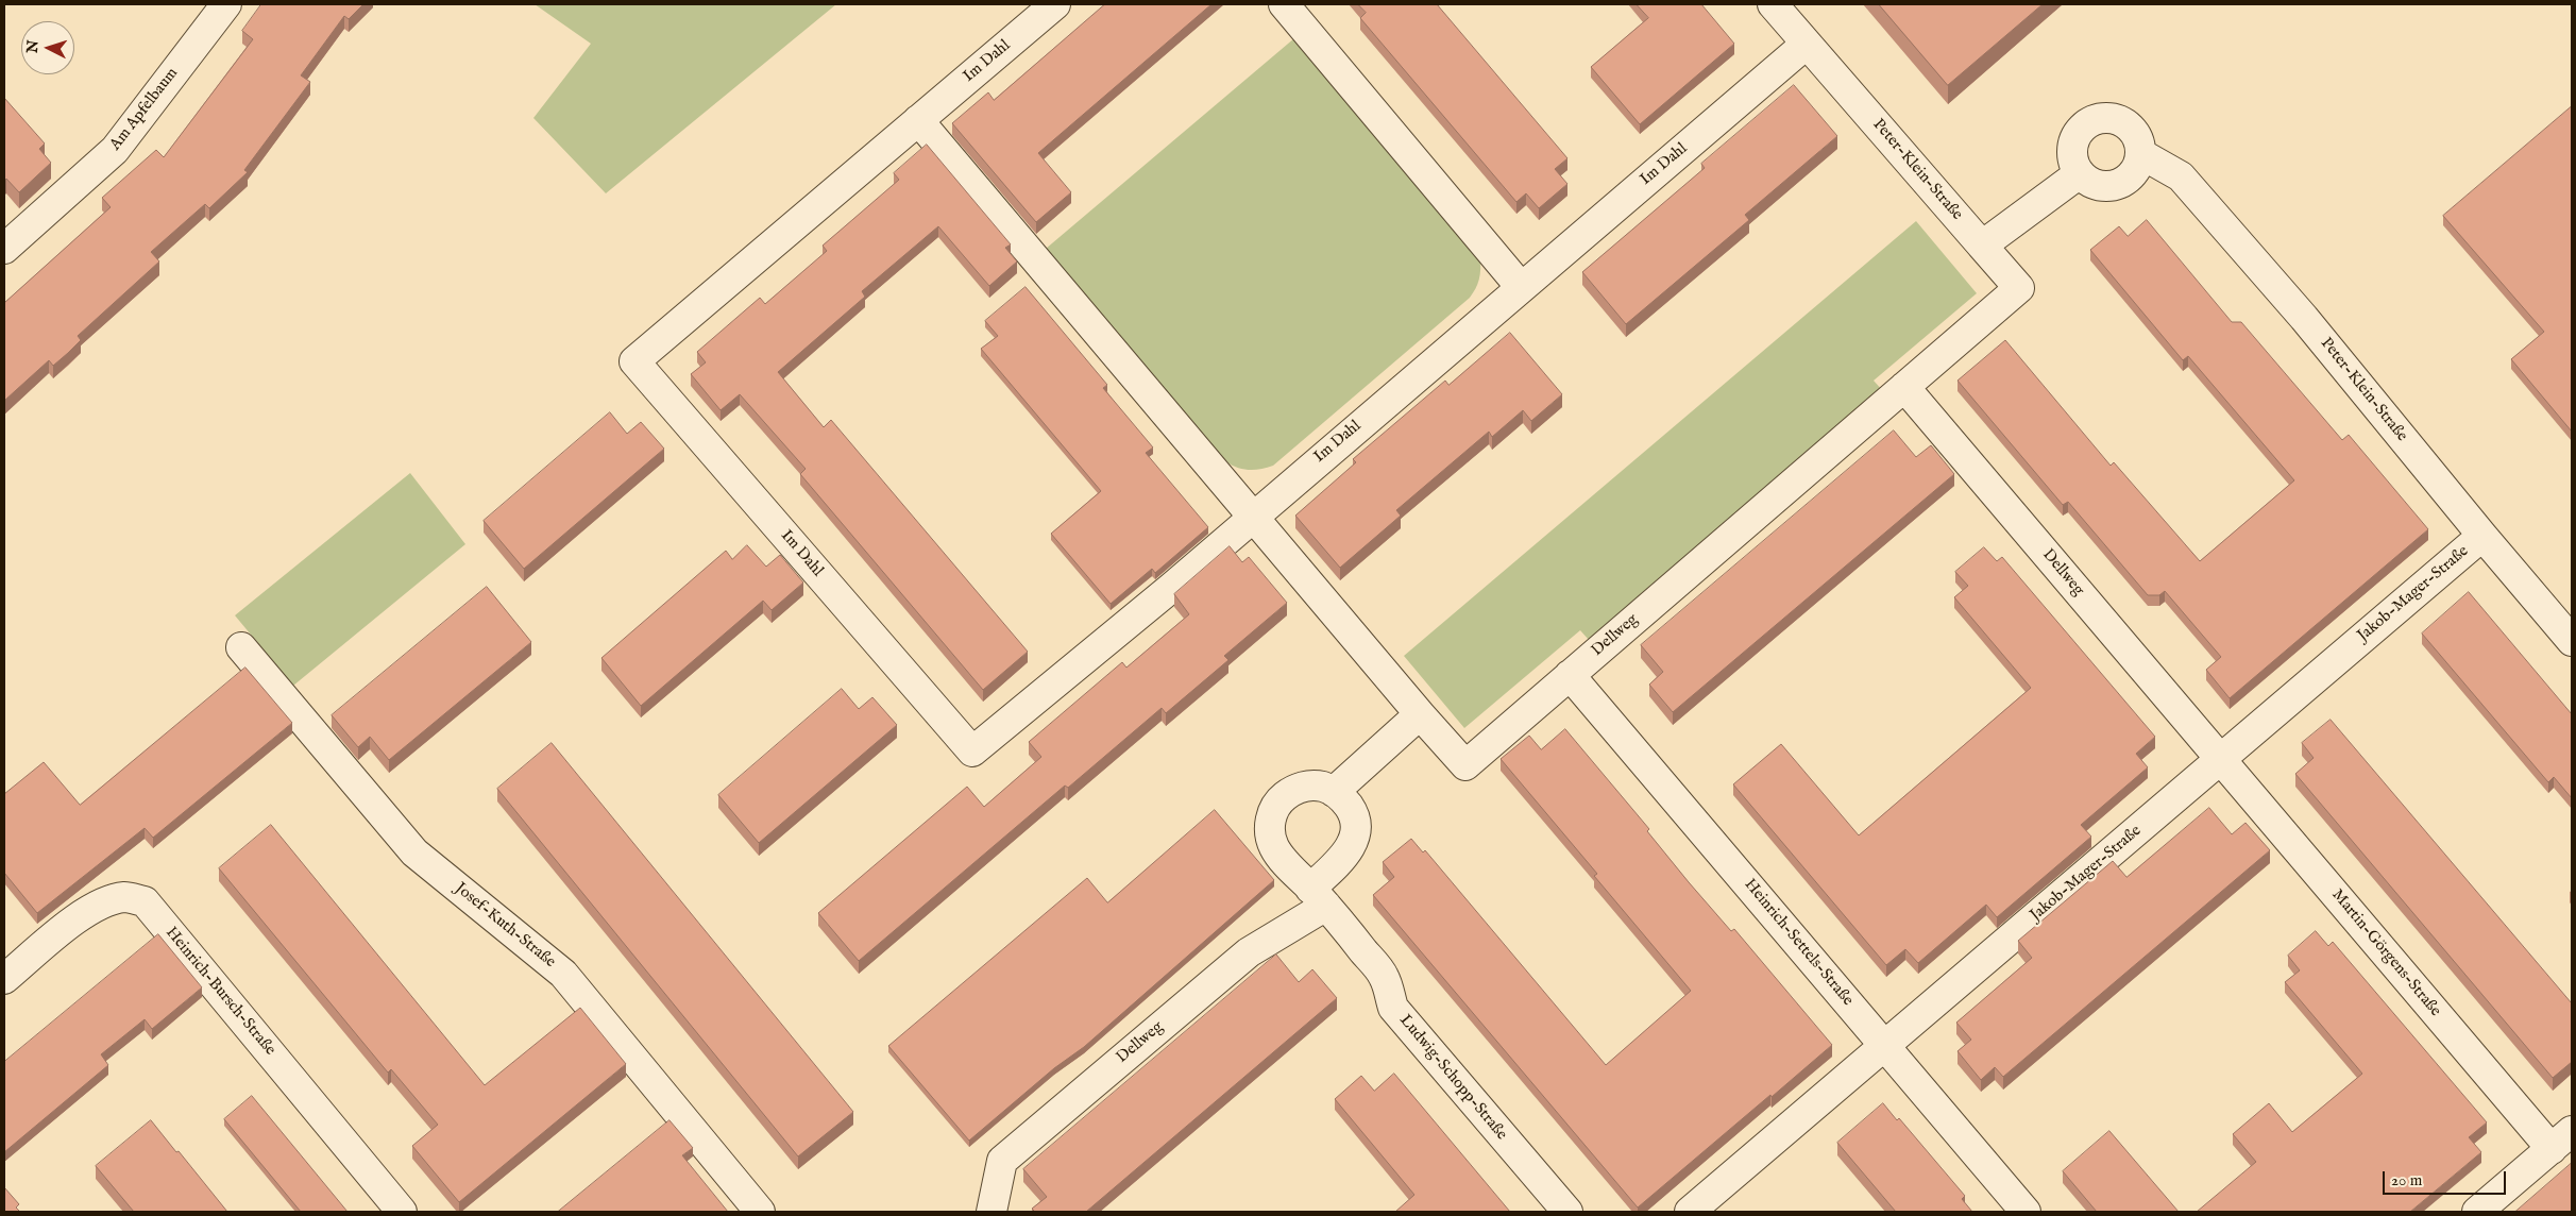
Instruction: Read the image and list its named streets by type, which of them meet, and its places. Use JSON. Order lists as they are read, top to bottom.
{
  "streets": {
    "street": [
      "Im Dahl",
      "Am Apfelbaum",
      "Peter-Klein-Straße",
      "Dellweg",
      "Jakob-Mager-Straße",
      "Josef-Kuth-Straße",
      "Heinrich-Settels-Straße",
      "Martin-Görgens-Straße",
      "Heinrich-Bursch-Straße",
      "Ludwig-Schopp-Straße"
    ]
  },
  "crossings": [
    ["Im Dahl", "Peter-Klein-Straße"],
    ["Peter-Klein-Straße", "Dellweg"],
    ["Peter-Klein-Straße", "Jakob-Mager-Straße"],
    ["Dellweg", "Jakob-Mager-Straße"],
    ["Dellweg", "Heinrich-Settels-Straße"],
    ["Dellweg", "Martin-Görgens-Straße"],
    ["Dellweg", "Ludwig-Schopp-Straße"],
    ["Jakob-Mager-Straße", "Heinrich-Settels-Straße"],
    ["Jakob-Mager-Straße", "Martin-Görgens-Straße"]
  ],
  "scale_bar": "20 m",
  "north": "left"
}
